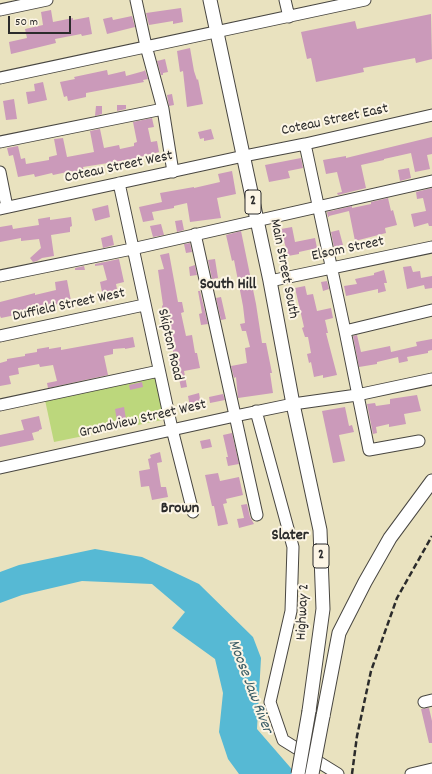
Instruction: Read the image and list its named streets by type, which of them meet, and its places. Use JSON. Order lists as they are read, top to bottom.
{
  "streets": {
    "main road": ["2", "Main Street South", "Highway 2"],
    "street": [
      "Coteau Street East",
      "Coteau Street West",
      "Elsom Street",
      "Duffield Street West",
      "Skipton Road",
      "Grandview Street West"
    ]
  },
  "crossings": [
    ["Coteau Street East", "Coteau Street West"],
    ["Coteau Street East", "Main Street South"],
    ["Coteau Street West", "Main Street South"],
    ["Coteau Street West", "Skipton Road"],
    ["Elsom Street", "Main Street South"],
    ["Main Street South", "Grandview Street West"],
    ["Main Street South", "Highway 2"],
    ["Duffield Street West", "Skipton Road"],
    ["Skipton Road", "Grandview Street West"],
    ["Grandview Street West", "Highway 2"]
  ],
  "districts": ["South Hill", "Brown", "Slater"],
  "water": ["Moose Jaw River"],
  "scale_bar": "50 m"
}
